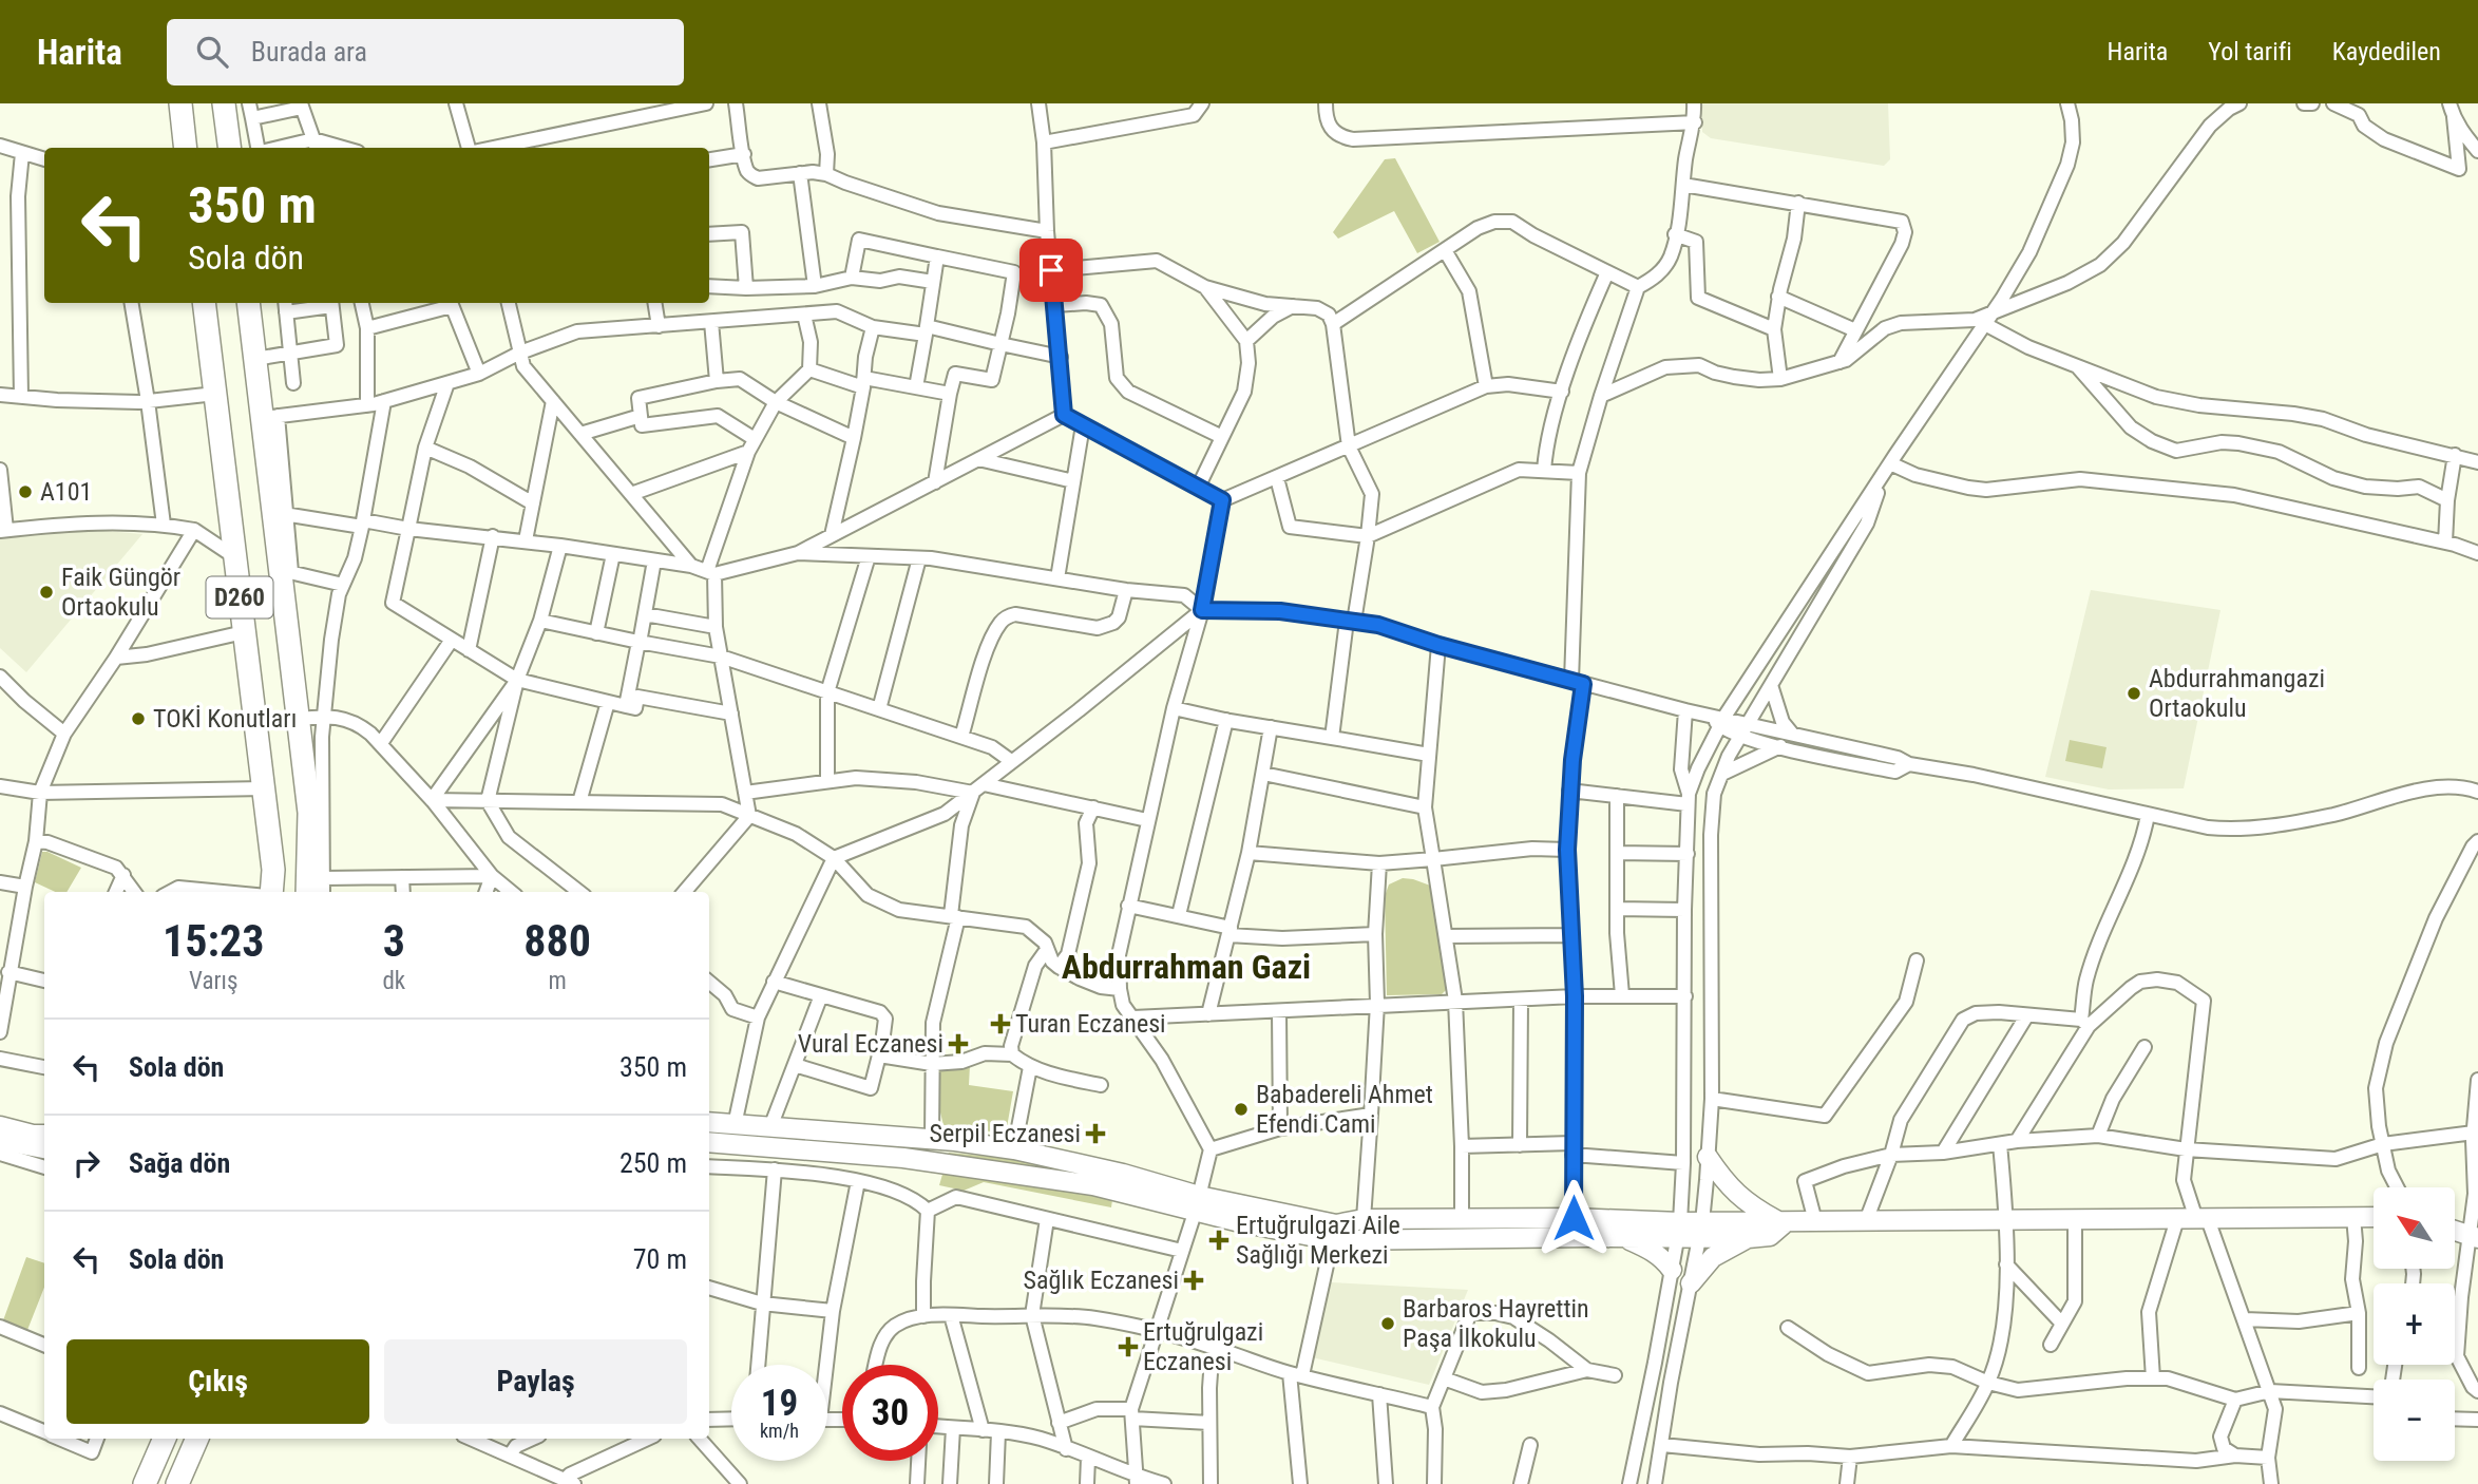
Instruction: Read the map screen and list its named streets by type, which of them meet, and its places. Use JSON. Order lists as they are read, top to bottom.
{
  "streets": {
    "highway": ["D260"]
  },
  "districts": ["Abdurrahman Gazi"],
  "places": {
    "other": [
      "A101",
      "Faik Güngör Ortaokulu",
      "Abdurrahmangazi Ortaokulu",
      "TOKİ Konutları",
      "Babadereli Ahmet Efendi Cami",
      "Barbaros Hayrettin Paşa İlkokulu"
    ],
    "health": [
      "Turan Eczanesi",
      "Vural Eczanesi",
      "Serpil Eczanesi",
      "Ertuğrulgazi Aile Sağlığı Merkezi",
      "Sağlık Eczanesi",
      "Ertuğrulgazi Eczanesi"
    ]
  },
  "north": "top left",
  "page": {
    "header": "Harita",
    "search": "Burada ara",
    "nav": ["Harita", "Yol tarifi", "Kaydedilen"],
    "turn": ["350 m", "Sola dön"],
    "eta": [
      "15:23",
      "Varış",
      "3",
      "dk",
      "880",
      "m"
    ],
    "list": [
      {
        "name": "Sola dön",
        "value": "350 m"
      },
      {
        "name": "Sağa dön",
        "value": "250 m"
      },
      {
        "name": "Sola dön",
        "value": "70 m"
      }
    ],
    "map_buttons": ["+", "−"],
    "buttons": ["Çıkış", "Paylaş"],
    "speed": "19 km/h",
    "limit": "30"
  }
}
